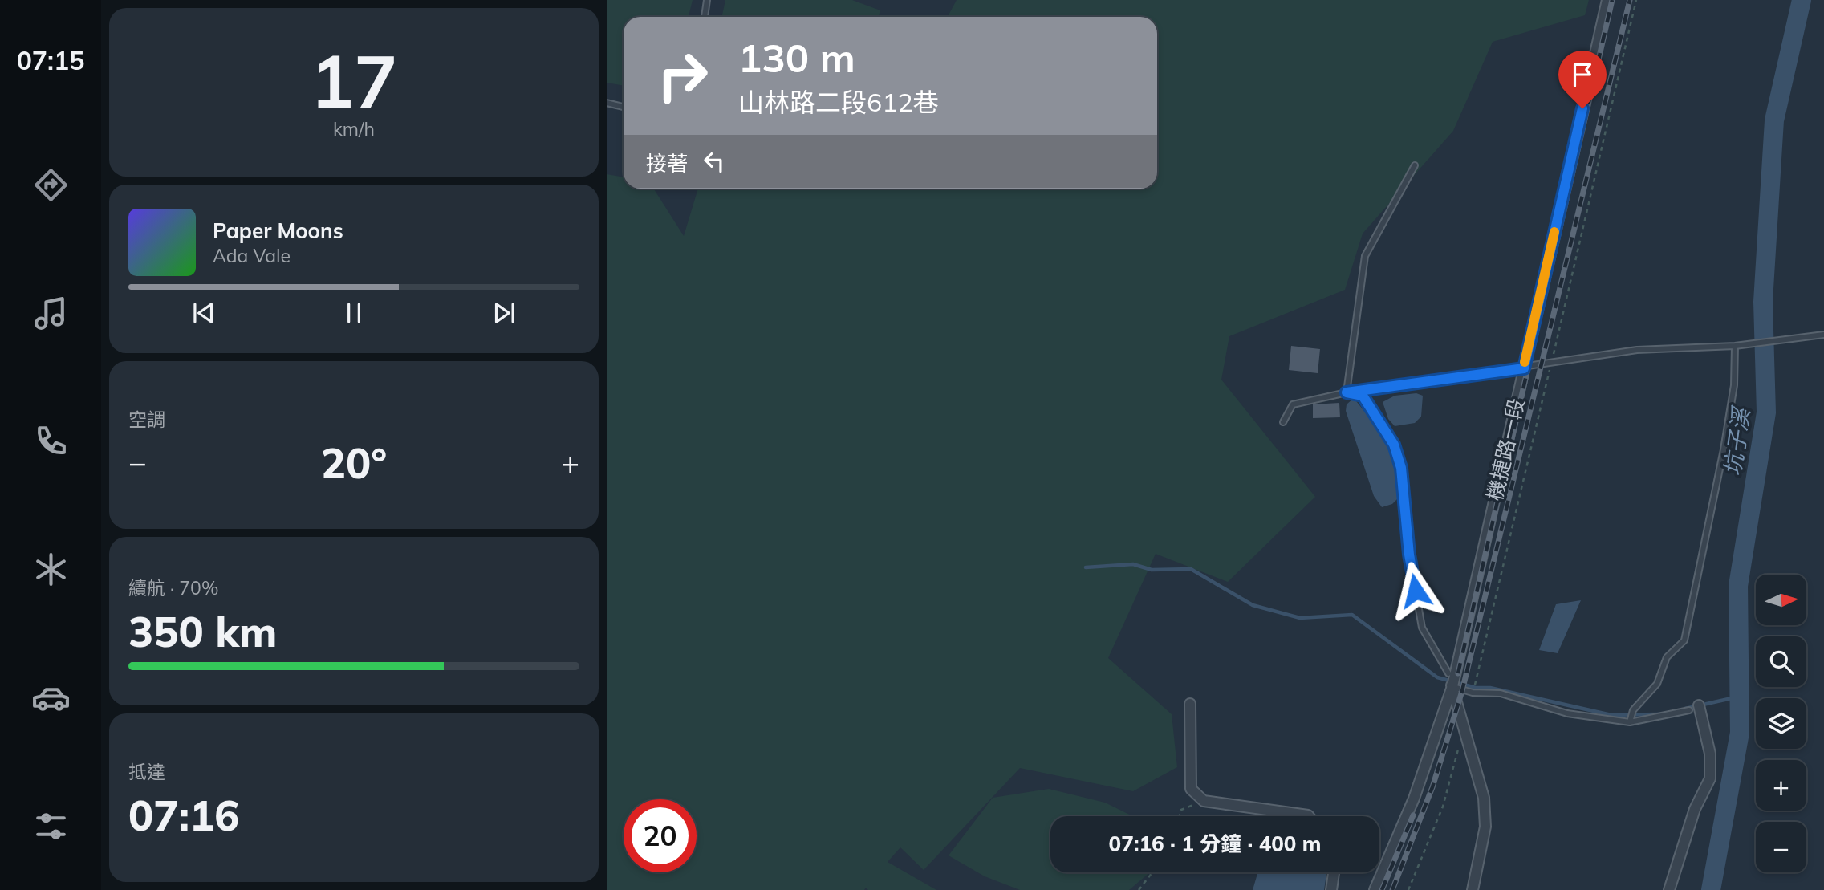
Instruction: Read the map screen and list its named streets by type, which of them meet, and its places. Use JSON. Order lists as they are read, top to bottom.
{
  "streets": {
    "street": ["機捷路一段"]
  },
  "water": ["坑子溪"],
  "north": "right",
  "page": {
    "tabs": "07:15",
    "tile": [
      ["17", "km/h"],
      "空調",
      ["續航 · 70%", "350 km"],
      ["抵達", "07:16"]
    ],
    "turn": ["130 m", "山林路二段612巷"],
    "then": "接著",
    "song": ["Paper Moons", "Ada Vale"],
    "heat": ["−", "20°", "+"],
    "map_buttons": ["+", "−"],
    "limit": "20",
    "trip": "07:16 · 1 分鐘 · 400 m"
  }
}
